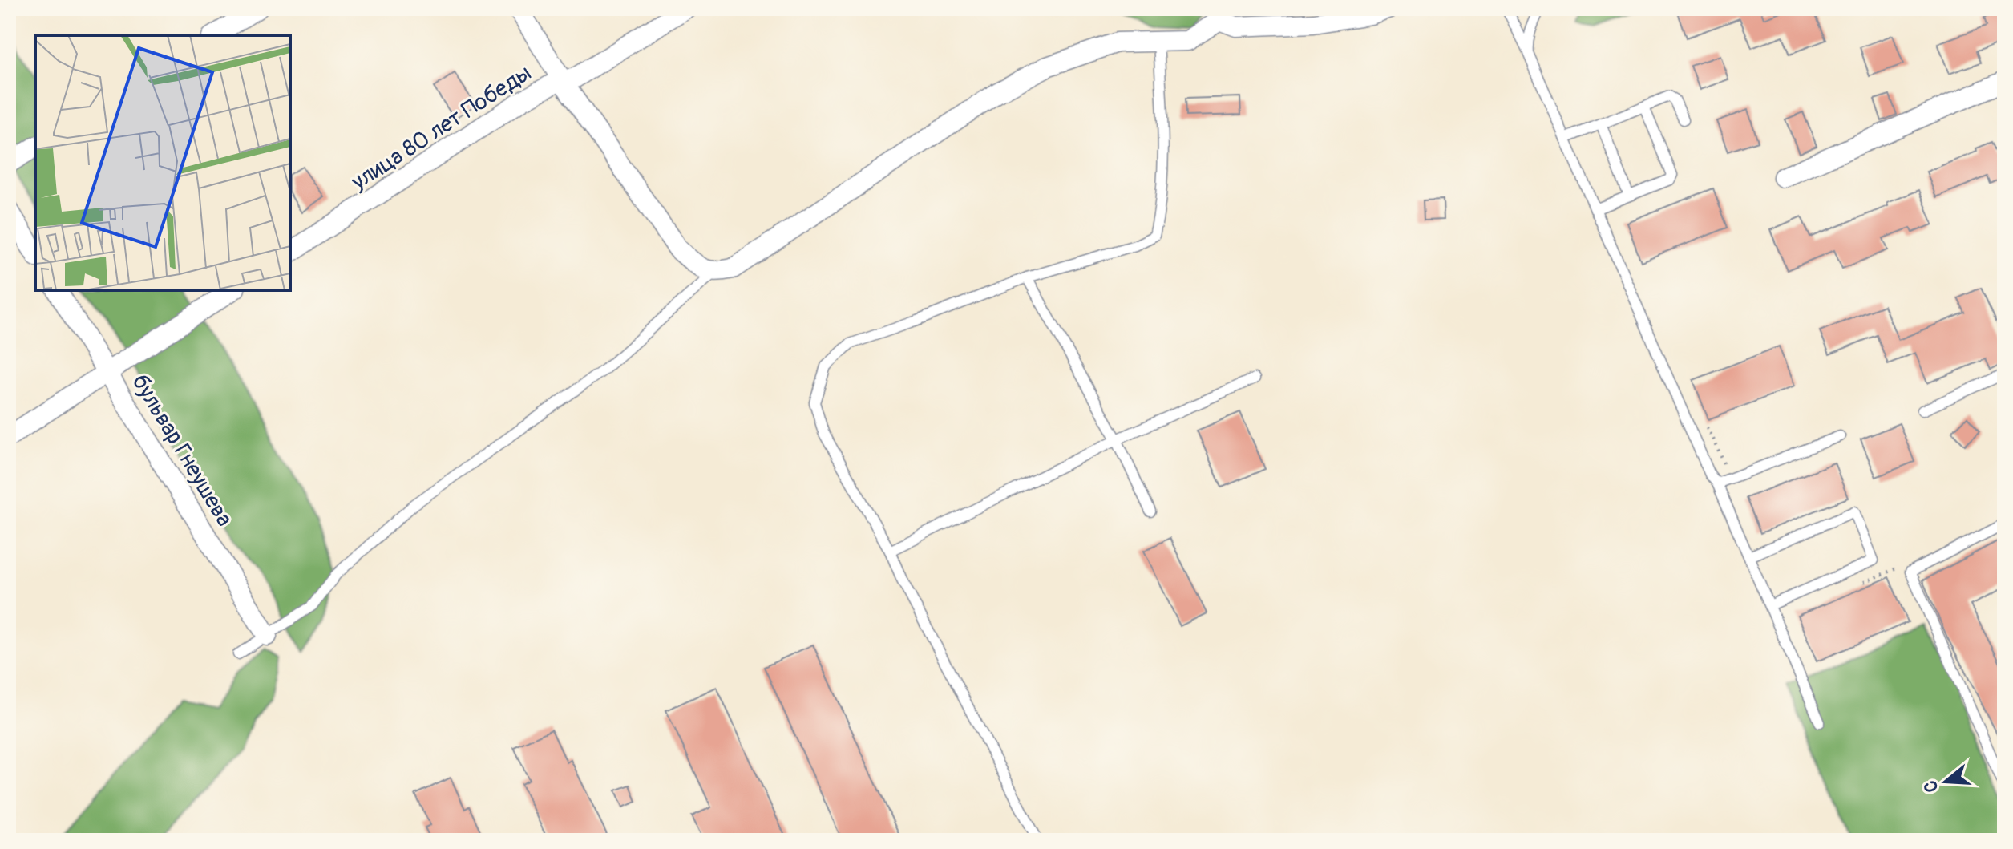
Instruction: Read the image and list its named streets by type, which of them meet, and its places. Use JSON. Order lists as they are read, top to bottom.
{
  "streets": {
    "street": ["улица 80 лет Победы", "бульвар Гнеушева"]
  },
  "north": "left"
}
